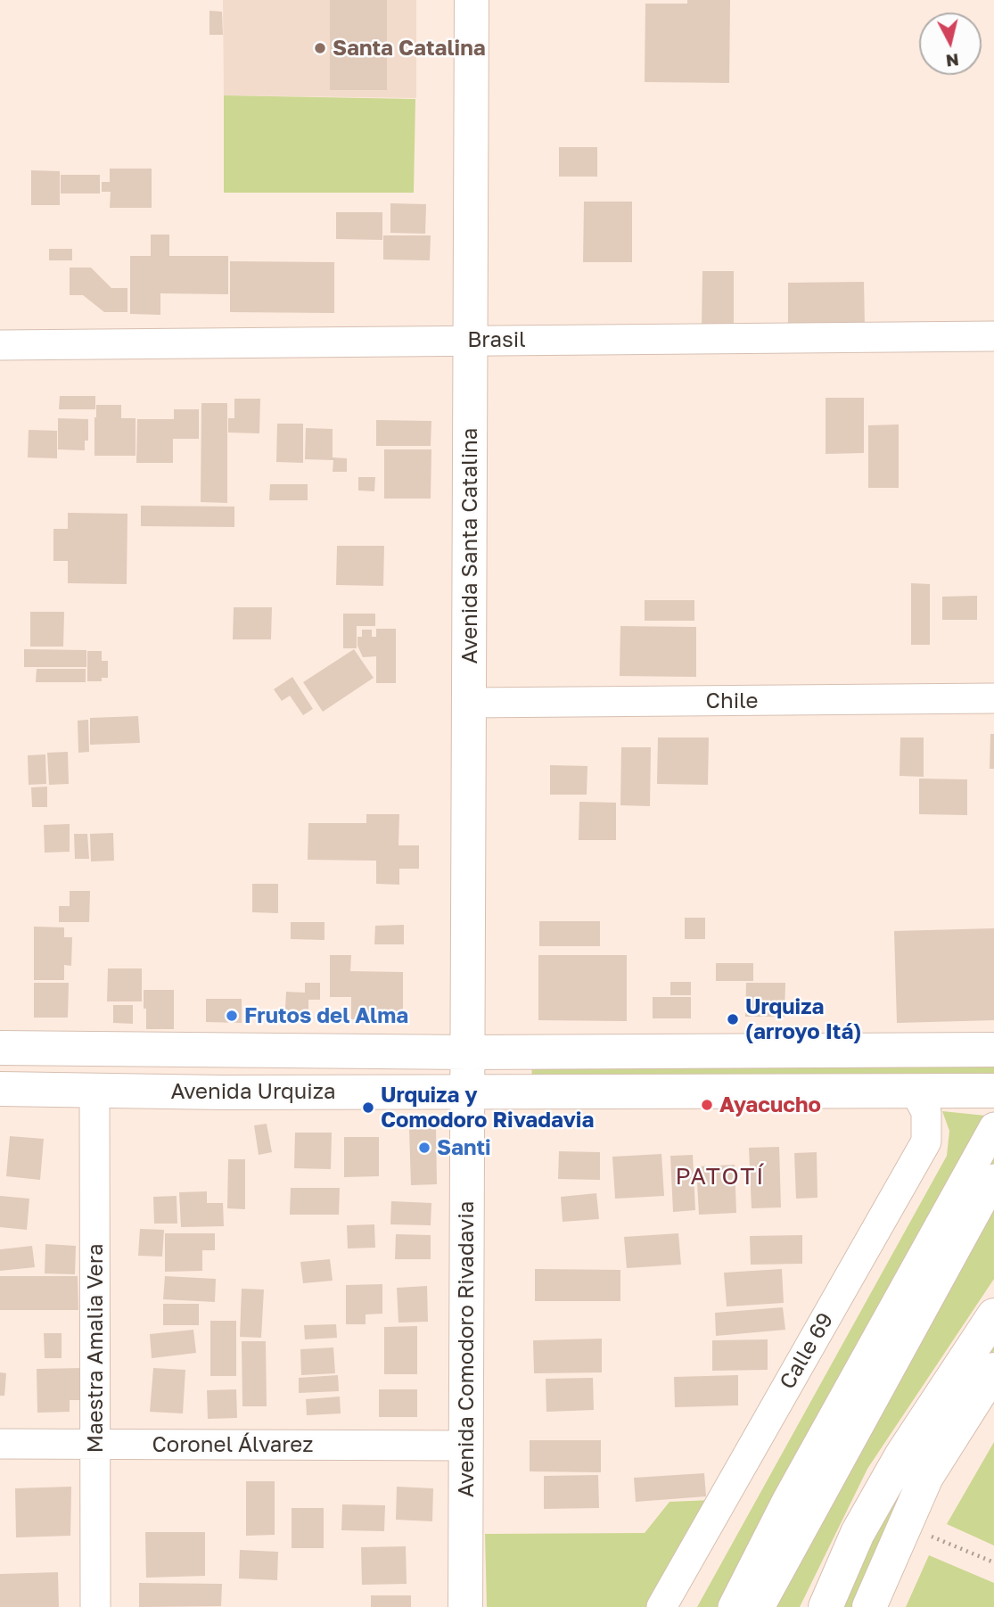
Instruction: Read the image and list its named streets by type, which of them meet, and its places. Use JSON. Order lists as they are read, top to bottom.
{
  "streets": {
    "main road": ["Avenida Santa Catalina", "Avenida Urquiza", "Avenida Comodoro Rivadavia"],
    "street": [
      "Brasil",
      "Chile",
      "Maestra Amalia Vera",
      "Calle 69",
      "Coronel Álvarez"
    ]
  },
  "crossings": [
    ["Brasil", "Avenida Santa Catalina"],
    ["Avenida Santa Catalina", "Chile"],
    ["Avenida Santa Catalina", "Avenida Urquiza"],
    ["Avenida Santa Catalina", "Avenida Comodoro Rivadavia"],
    ["Avenida Urquiza", "Maestra Amalia Vera"],
    ["Avenida Urquiza", "Avenida Comodoro Rivadavia"],
    ["Avenida Urquiza", "Calle 69"],
    ["Maestra Amalia Vera", "Coronel Álvarez"],
    ["Avenida Comodoro Rivadavia", "Coronel Álvarez"]
  ],
  "districts": ["PATOTÍ"],
  "places": [
    "Santa Catalina",
    "Frutos del Alma",
    "Urquiza (arroyo Itá)",
    "Ayacucho",
    "Urquiza y Comodoro Rivadavia",
    "Santi"
  ],
  "north": "bottom"
}
